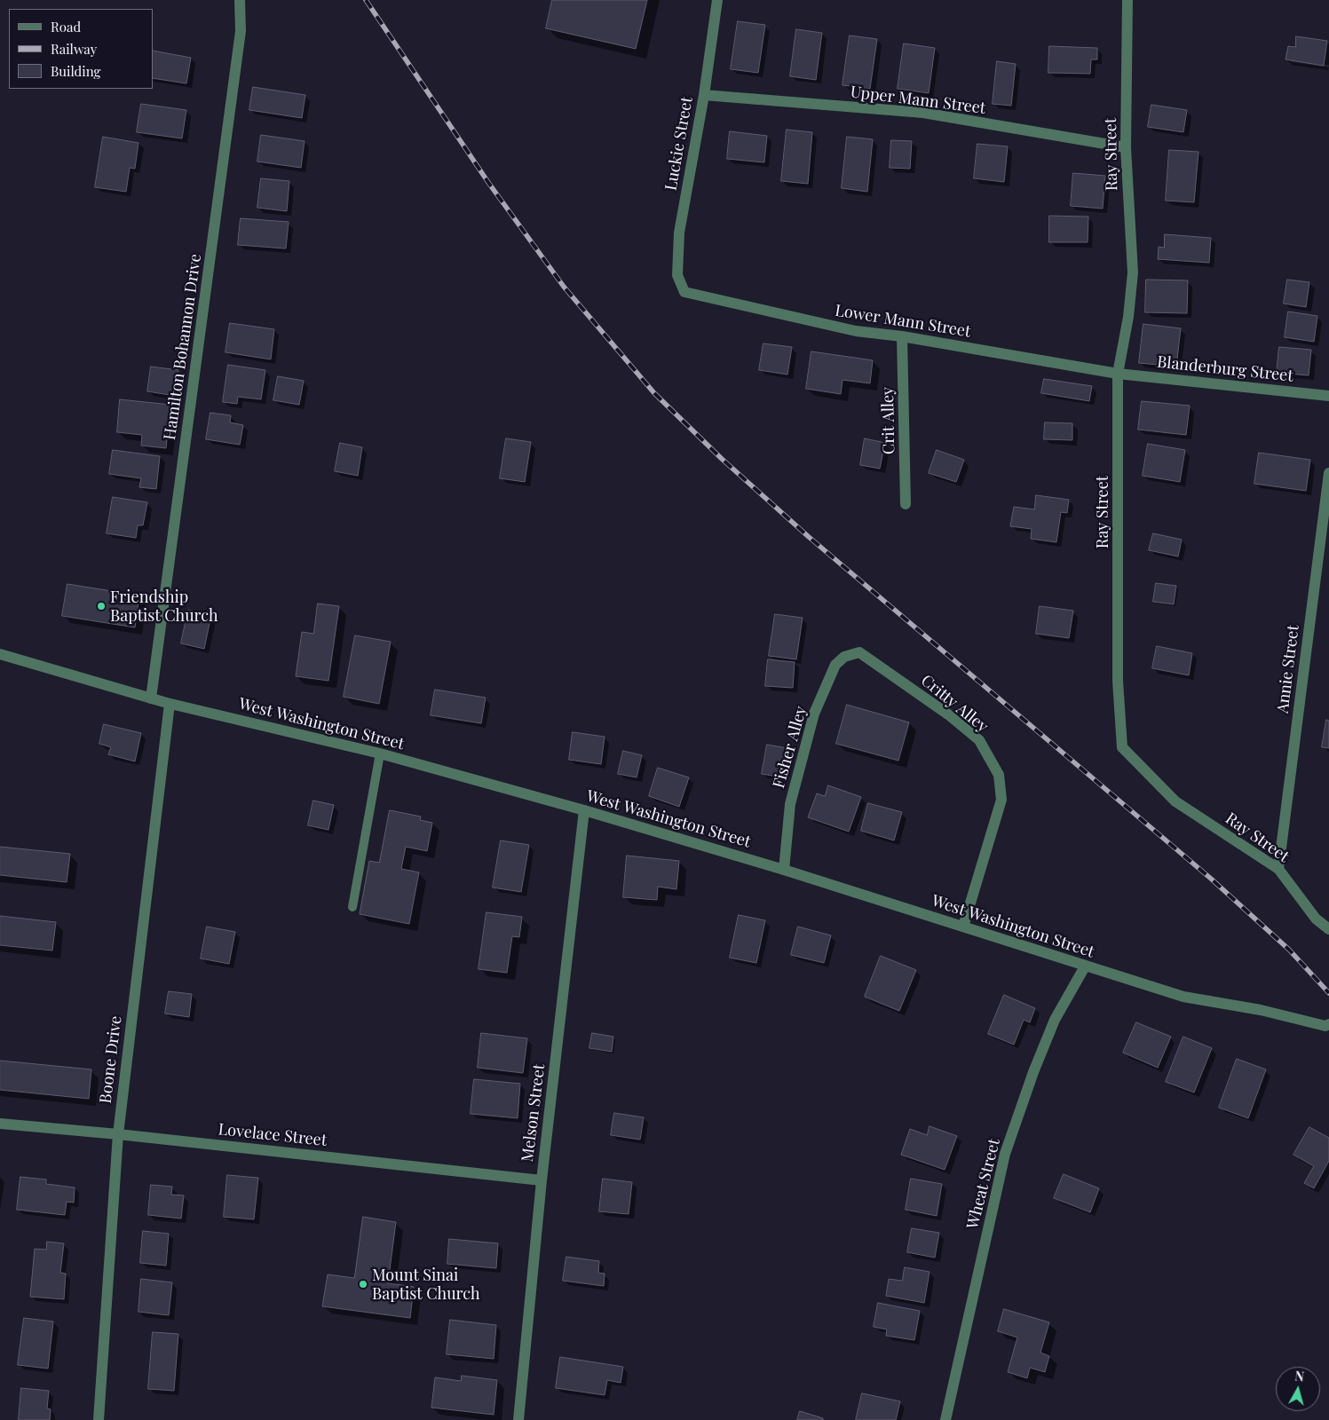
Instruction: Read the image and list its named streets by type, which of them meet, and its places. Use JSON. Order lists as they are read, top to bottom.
{
  "streets": {
    "street": [
      "Upper Mann Street",
      "Luckie Street",
      "Ray Street",
      "Lower Mann Street",
      "Hamilton Bohannon Drive",
      "Blanderburg Street",
      "Crit Alley",
      "Annie Street",
      "Critty Alley",
      "West Washington Street",
      "Fisher Alley",
      "Boone Drive",
      "Melson Street",
      "Lovelace Street",
      "Wheat Street"
    ]
  },
  "crossings": [
    ["Upper Mann Street", "Luckie Street"],
    ["Upper Mann Street", "Ray Street"],
    ["Luckie Street", "Lower Mann Street"],
    ["Ray Street", "Lower Mann Street"],
    ["Ray Street", "Blanderburg Street"],
    ["Ray Street", "Annie Street"],
    ["Lower Mann Street", "Blanderburg Street"],
    ["Lower Mann Street", "Crit Alley"],
    ["Hamilton Bohannon Drive", "West Washington Street"],
    ["Critty Alley", "West Washington Street"],
    ["Critty Alley", "Fisher Alley"],
    ["West Washington Street", "Fisher Alley"],
    ["West Washington Street", "Boone Drive"],
    ["West Washington Street", "Melson Street"],
    ["West Washington Street", "Wheat Street"],
    ["Boone Drive", "Lovelace Street"],
    ["Melson Street", "Lovelace Street"]
  ],
  "places": ["Friendship Baptist Church", "Mount Sinai Baptist Church"],
  "legend": ["Road", "Railway", "Building"],
  "north": "top"
}
